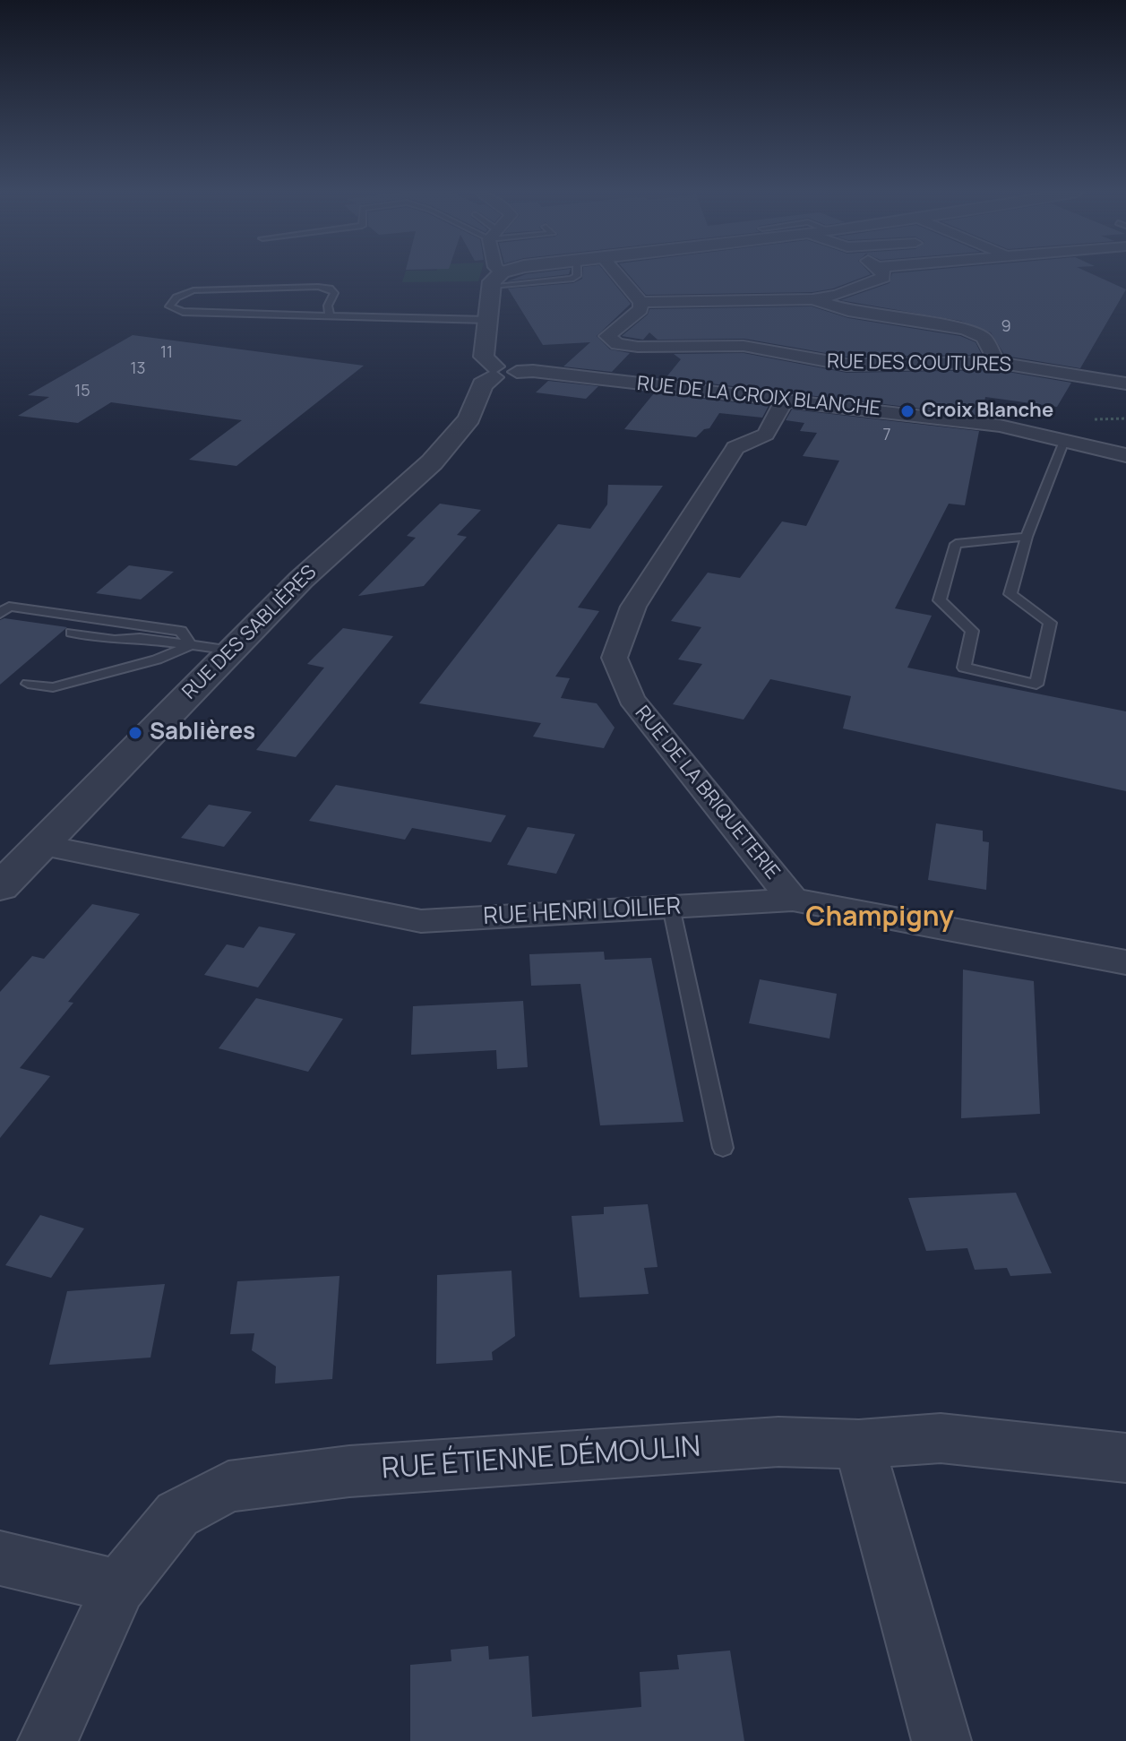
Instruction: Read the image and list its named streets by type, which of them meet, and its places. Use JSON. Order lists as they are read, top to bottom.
{
  "streets": {
    "street": [
      "RUE DES COUTURES",
      "RUE DE LA CROIX BLANCHE",
      "RUE DES SABLIÈRES",
      "RUE DE LA BRIQUETERIE",
      "RUE HENRI LOILIER",
      "RUE ÉTIENNE DÉMOULIN"
    ]
  },
  "crossings": [
    ["RUE DE LA CROIX BLANCHE", "RUE DES SABLIÈRES"],
    ["RUE DE LA CROIX BLANCHE", "RUE DE LA BRIQUETERIE"],
    ["RUE DES SABLIÈRES", "RUE HENRI LOILIER"],
    ["RUE DE LA BRIQUETERIE", "RUE HENRI LOILIER"]
  ],
  "districts": ["Champigny"],
  "places": ["Croix Blanche", "Sablières"],
  "house_numbers": [
    "9",
    "11",
    "13",
    "15",
    "7"
  ]
}
